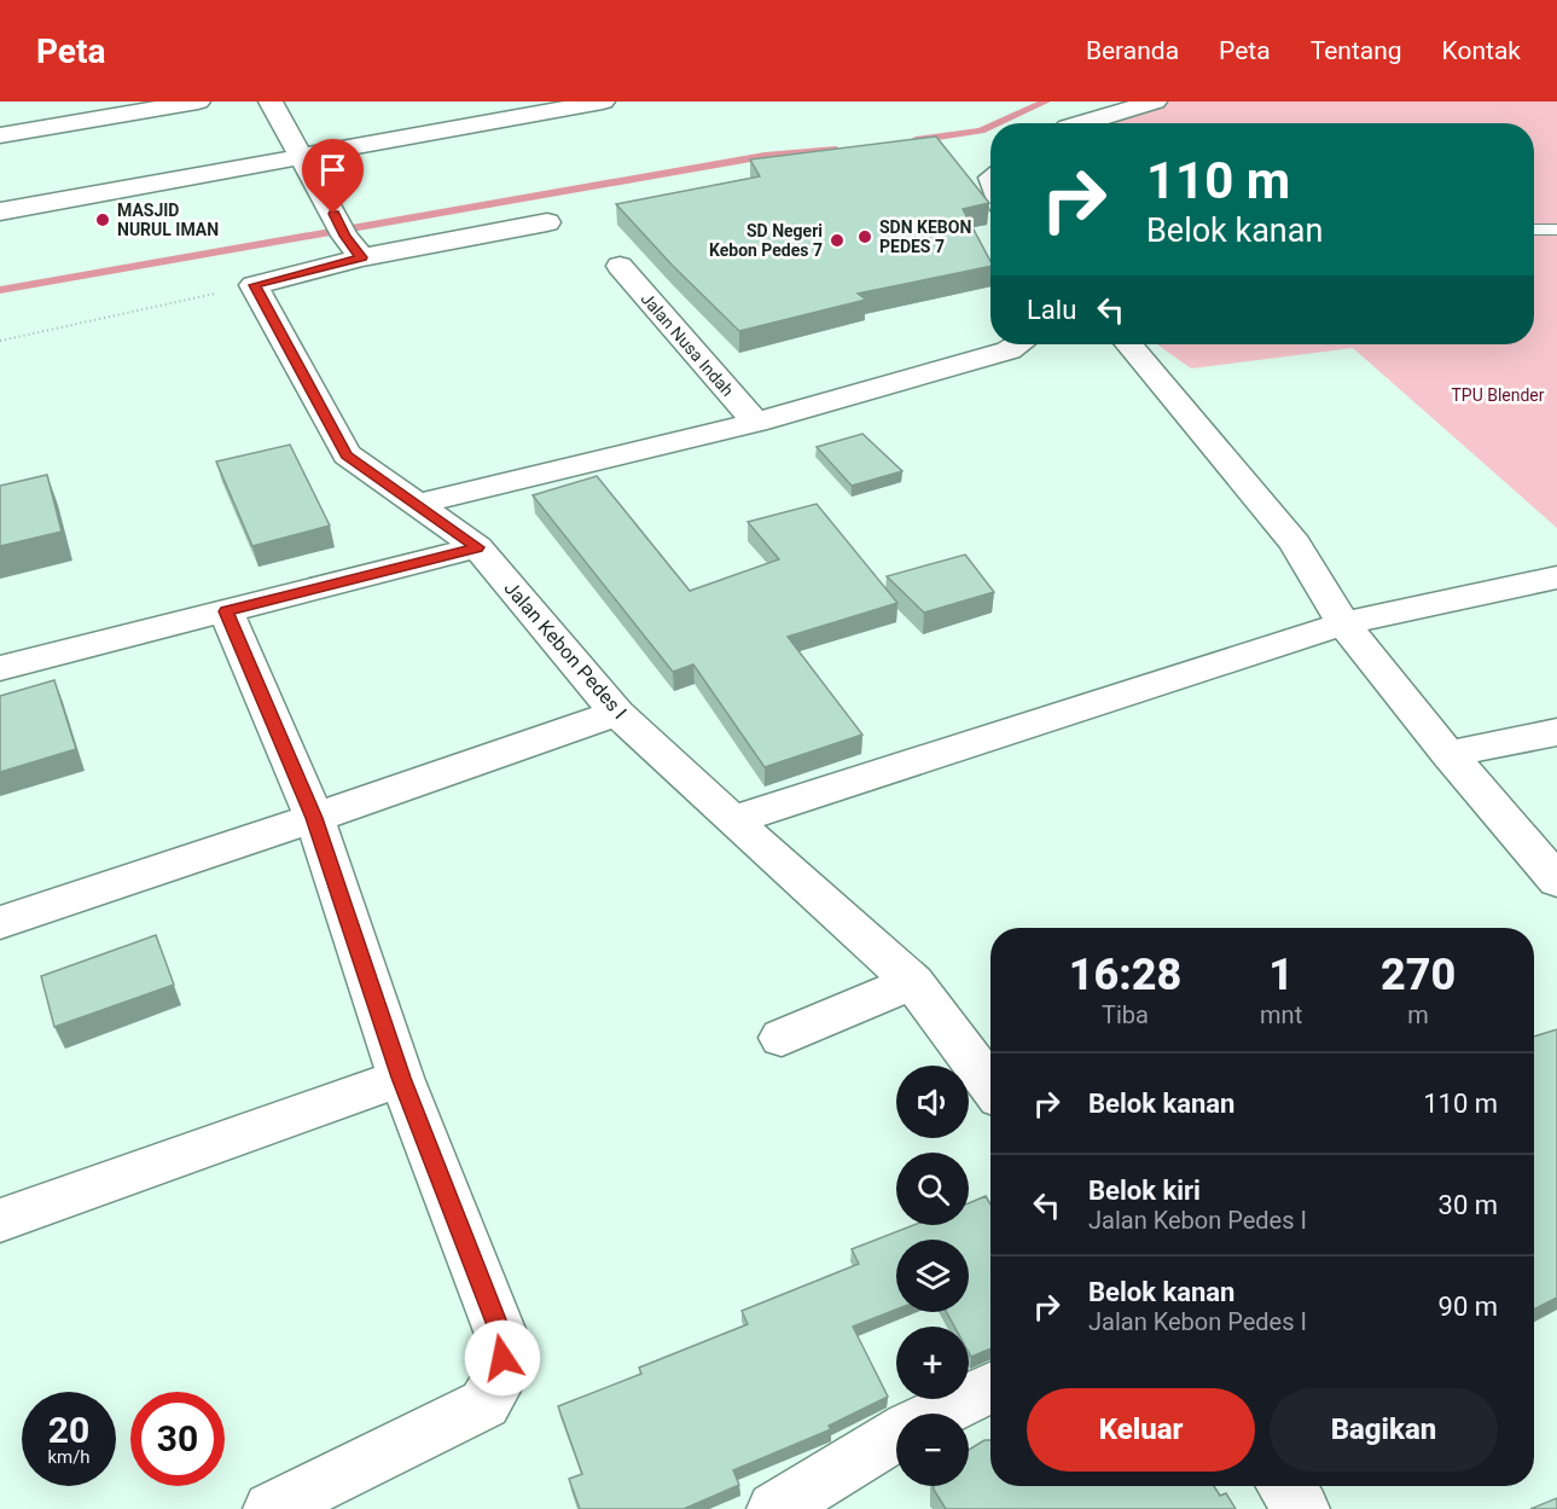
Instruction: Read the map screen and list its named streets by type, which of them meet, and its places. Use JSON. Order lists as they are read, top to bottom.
{
  "streets": {
    "street": ["Jalan Nusa Indah", "Jalan Kebon Pedes I"]
  },
  "parks": ["TPU Blender"],
  "places": ["MASJID NURUL IMAN", "SDN KEBON PEDES 7", "SD Negeri Kebon Pedes 7"],
  "page": {
    "header": "Peta",
    "nav": [
      "Beranda",
      "Peta",
      "Tentang",
      "Kontak"
    ],
    "turn": ["110 m", "Belok kanan"],
    "then": "Lalu",
    "eta": [
      "16:28",
      "Tiba",
      "1",
      "mnt",
      "270",
      "m"
    ],
    "list": [
      {
        "name": "Belok kanan",
        "value": "110 m"
      },
      {
        "name": "Belok kiri",
        "note": "Jalan Kebon Pedes I",
        "value": "30 m"
      },
      {
        "name": "Belok kanan",
        "note": "Jalan Kebon Pedes I",
        "value": "90 m"
      }
    ],
    "map_buttons": ["+", "−"],
    "buttons": ["Keluar", "Bagikan"],
    "speed": "20 km/h",
    "limit": "30"
  }
}
